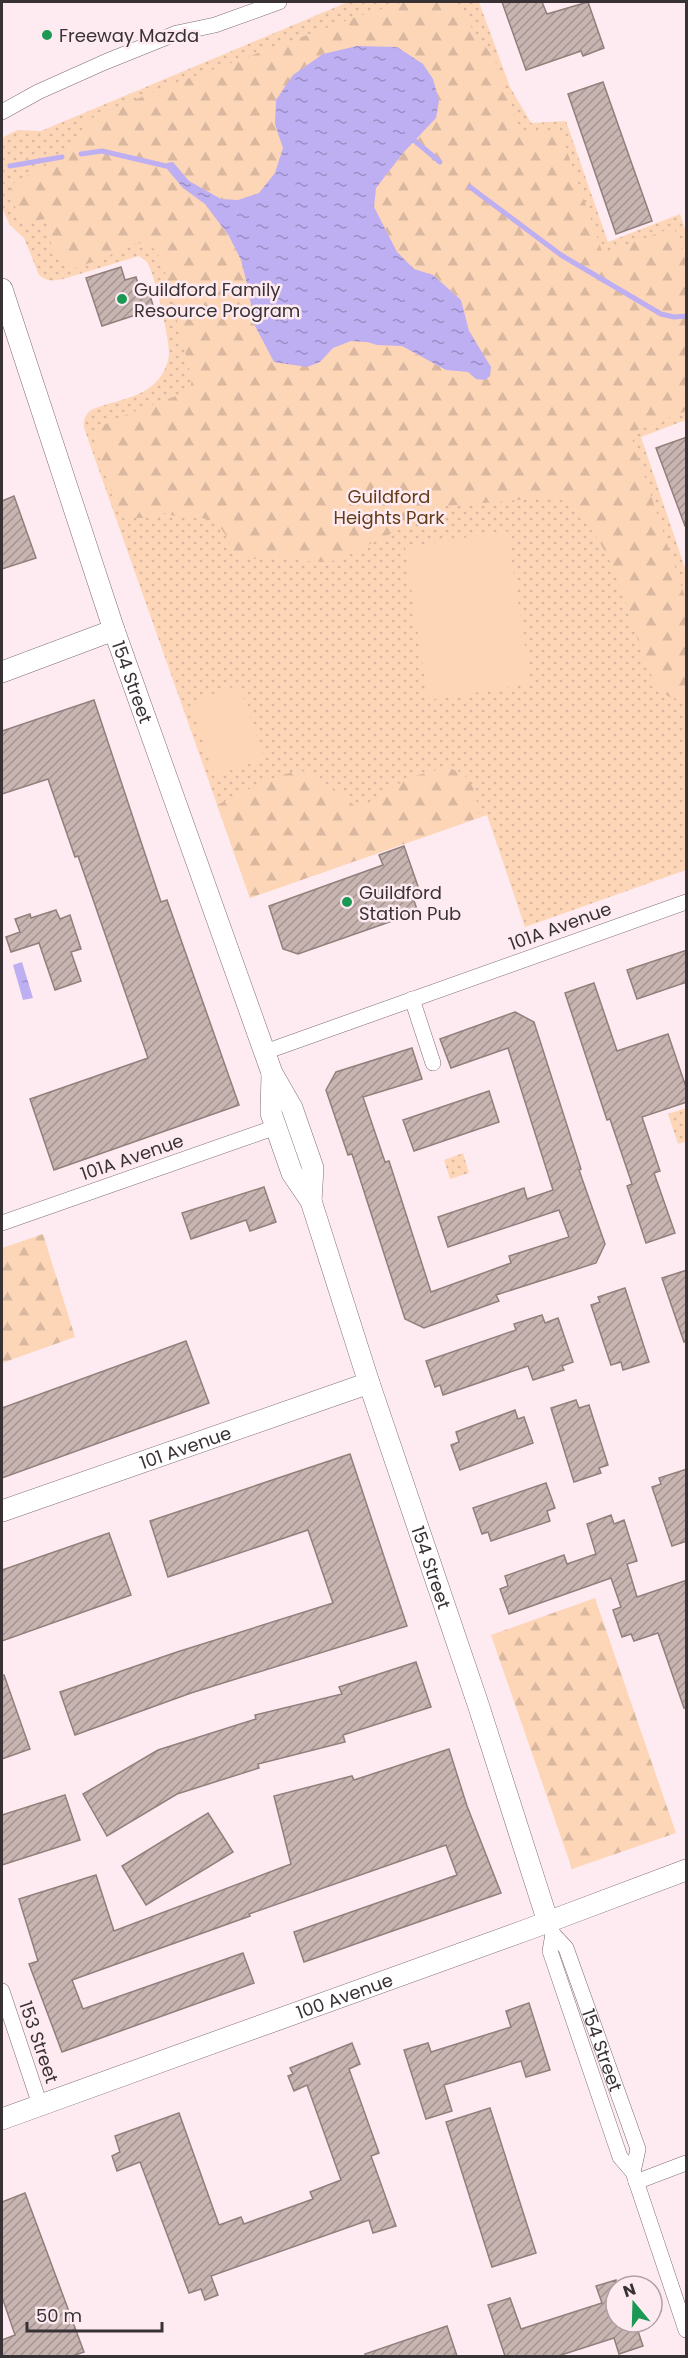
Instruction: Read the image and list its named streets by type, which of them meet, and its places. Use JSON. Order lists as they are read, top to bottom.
{
  "streets": {
    "main road": ["154 Street", "101 Avenue", "100 Avenue"],
    "street": ["101A Avenue", "153 Street"]
  },
  "crossings": [
    ["154 Street", "101A Avenue"],
    ["154 Street", "101 Avenue"],
    ["154 Street", "100 Avenue"],
    ["100 Avenue", "153 Street"]
  ],
  "parks": ["Guildford Heights Park"],
  "places": ["Freeway Mazda", "Guildford Family Resource Program", "Guildford Station Pub"],
  "scale_bar": "50 m",
  "north": "top"
}
